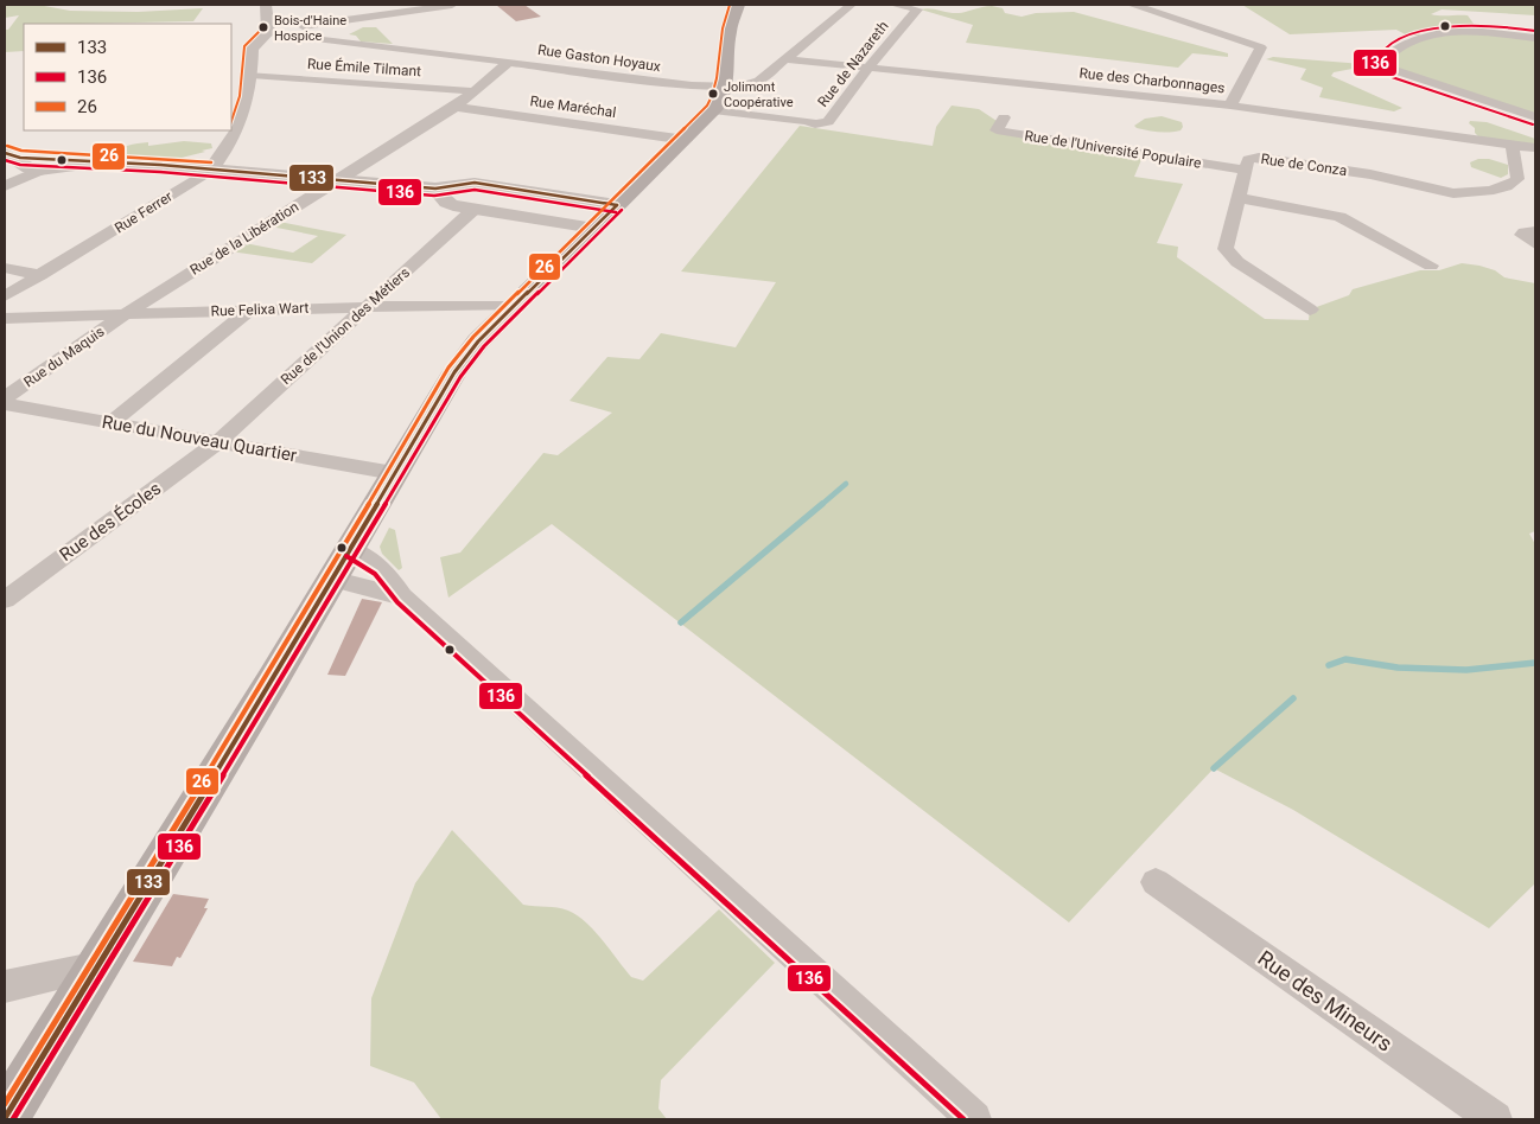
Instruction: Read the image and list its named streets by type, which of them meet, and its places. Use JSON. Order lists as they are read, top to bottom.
{
  "streets": {
    "street": [
      "Rue Gaston Hoyaux",
      "Rue de Nazareth",
      "Rue Émile Tilmant",
      "Rue des Charbonnages",
      "Rue Maréchal",
      "Rue de l'Université Populaire",
      "Rue de Conza",
      "Rue Ferrer",
      "Rue de la Libération",
      "Rue Felixa Wart",
      "Rue de l'Union des Métiers",
      "Rue du Maquis",
      "Rue du Nouveau Quartier",
      "Rue des Écoles",
      "Rue des Mineurs"
    ]
  },
  "crossings": [
    ["Rue Gaston Hoyaux", "Rue des Charbonnages"],
    ["Rue Gaston Hoyaux", "Rue Ferrer"],
    ["Rue Gaston Hoyaux", "Rue de la Libération"],
    ["Rue de Nazareth", "Rue des Charbonnages"],
    ["Rue Émile Tilmant", "Rue Ferrer"],
    ["Rue Émile Tilmant", "Rue de la Libération"],
    ["Rue des Charbonnages", "Rue de Conza"],
    ["Rue Maréchal", "Rue de la Libération"],
    ["Rue de l'Université Populaire", "Rue de Conza"],
    ["Rue de la Libération", "Rue Felixa Wart"],
    ["Rue de la Libération", "Rue du Maquis"],
    ["Rue Felixa Wart", "Rue de l'Union des Métiers"],
    ["Rue Felixa Wart", "Rue du Maquis"],
    ["Rue de l'Union des Métiers", "Rue du Nouveau Quartier"],
    ["Rue de l'Union des Métiers", "Rue des Écoles"],
    ["Rue du Nouveau Quartier", "Rue des Écoles"]
  ],
  "places": ["Bois-d'Haine Hospice", "Jolimont Coopérative"],
  "lines": ["transit line 26", "transit line 136", "transit line 133"],
  "legend": ["133", "136", "26"]
}
